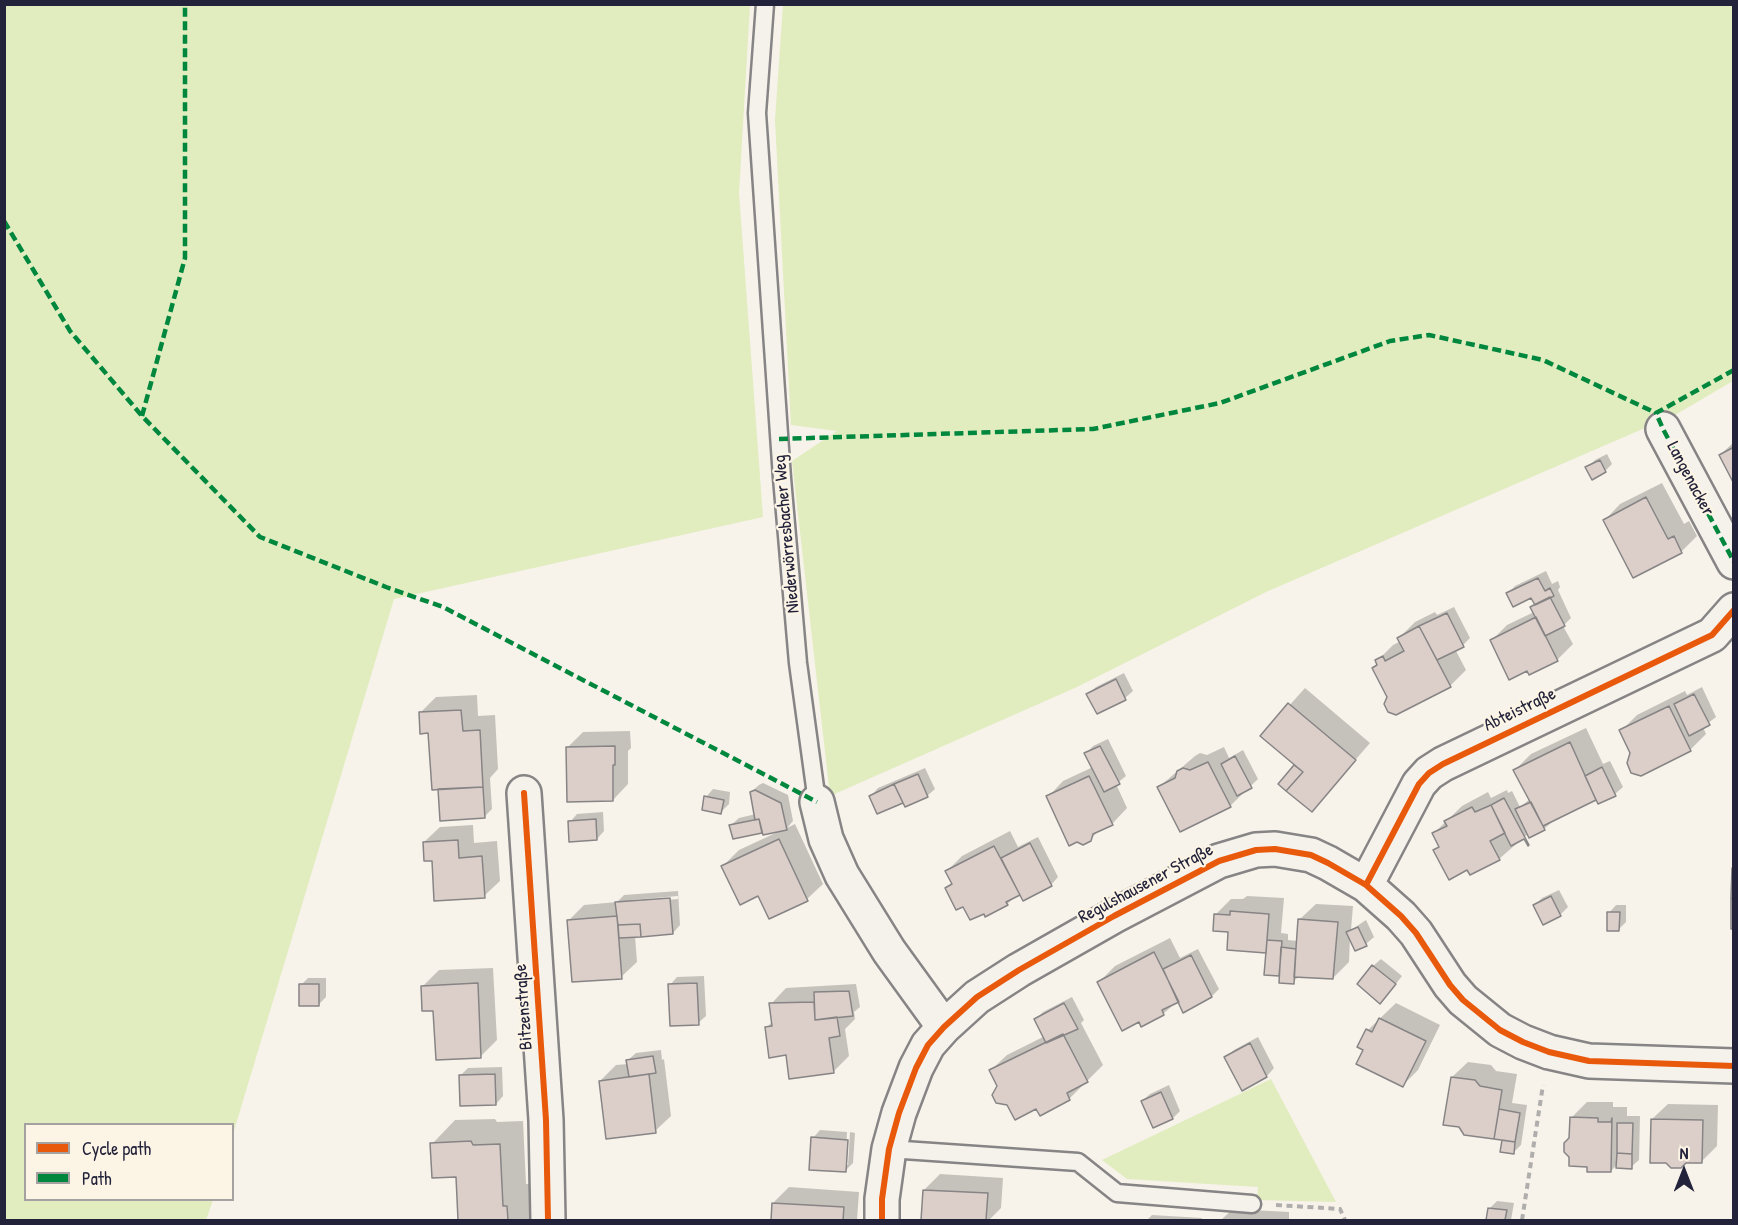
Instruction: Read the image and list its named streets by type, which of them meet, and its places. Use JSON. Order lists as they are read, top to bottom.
{
  "streets": {
    "street": [
      "Langenacker",
      "Niederwörresbacher Weg",
      "Abteistraße",
      "Regulshausener Straße",
      "Bitzenstraße"
    ]
  },
  "crossings": [
    ["Niederwörresbacher Weg", "Regulshausener Straße"],
    ["Abteistraße", "Regulshausener Straße"]
  ],
  "legend": ["Cycle path", "Path"],
  "north": "top"
}
